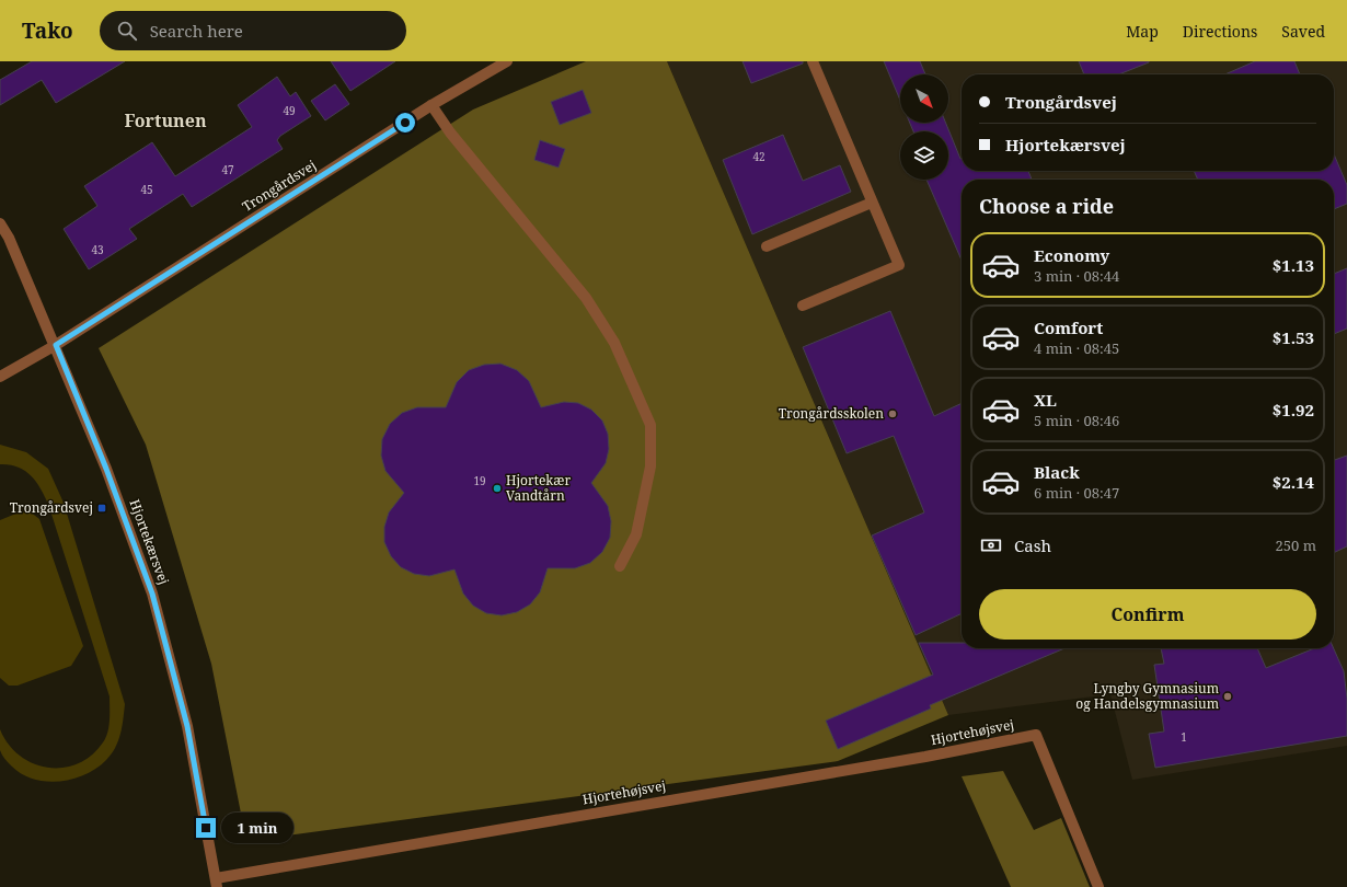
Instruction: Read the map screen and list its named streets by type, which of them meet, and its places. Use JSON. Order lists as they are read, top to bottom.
{
  "streets": {
    "street": ["Trongårdsvej", "Hjortekærsvej", "Hjortehøjsvej"]
  },
  "crossings": [
    ["Trongårdsvej", "Hjortekærsvej"],
    ["Hjortekærsvej", "Hjortehøjsvej"]
  ],
  "districts": ["Fortunen"],
  "places": {
    "other": ["Trongårdsskolen", "Hjortekær Vandtårn", "Lyngby Gymnasium og Handelsgymnasium"],
    "transit": ["Trongårdsvej"]
  },
  "house_numbers": [
    "49",
    "42",
    "47",
    "45",
    "43",
    "19",
    "1"
  ],
  "north": "bottom right",
  "page": {
    "header": "Tako",
    "search": "Search here",
    "nav": ["Map", "Directions", "Saved"],
    "banner": ["Trongårdsvej", "Hjortekærsvej"],
    "heading": "Choose a ride",
    "list": [
      {
        "name": "Economy",
        "note": "3 min · 08:44",
        "value": "$1.13"
      },
      {
        "name": "Comfort",
        "note": "4 min · 08:45",
        "value": "$1.53"
      },
      {
        "name": "XL",
        "note": "5 min · 08:46",
        "value": "$1.92"
      },
      {
        "name": "Black",
        "note": "6 min · 08:47",
        "value": "$2.14"
      }
    ],
    "pay": ["Cash", "250 m"],
    "buttons": "Confirm",
    "bubble": "1 min"
  }
}
